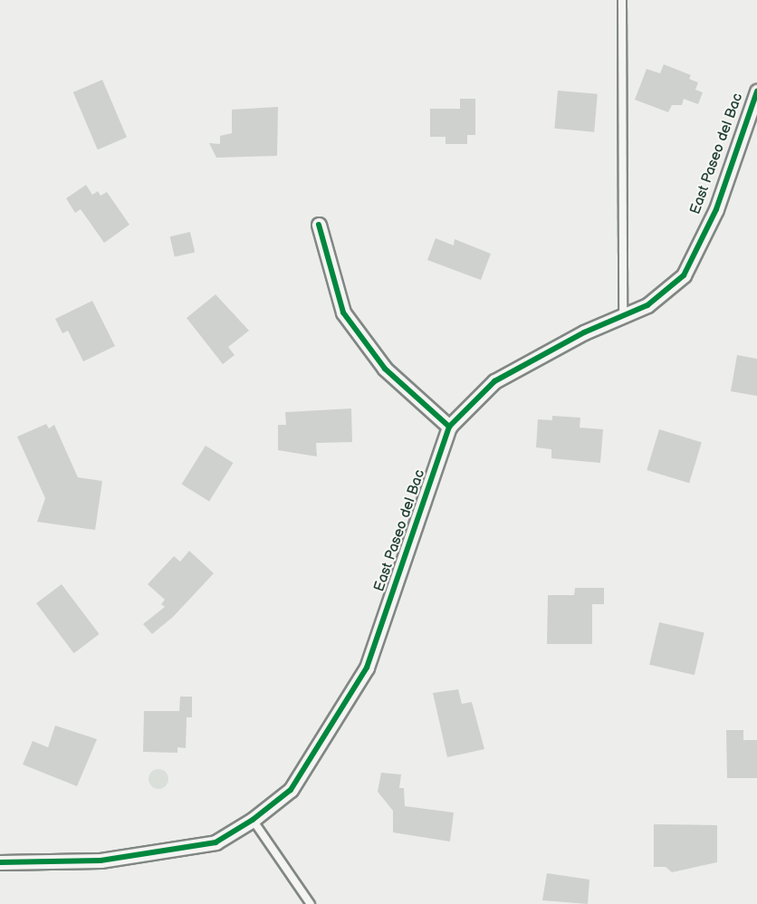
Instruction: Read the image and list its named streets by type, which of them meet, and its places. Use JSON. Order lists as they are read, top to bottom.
{
  "streets": {
    "street": ["East Paseo del Bac"]
  }
}
